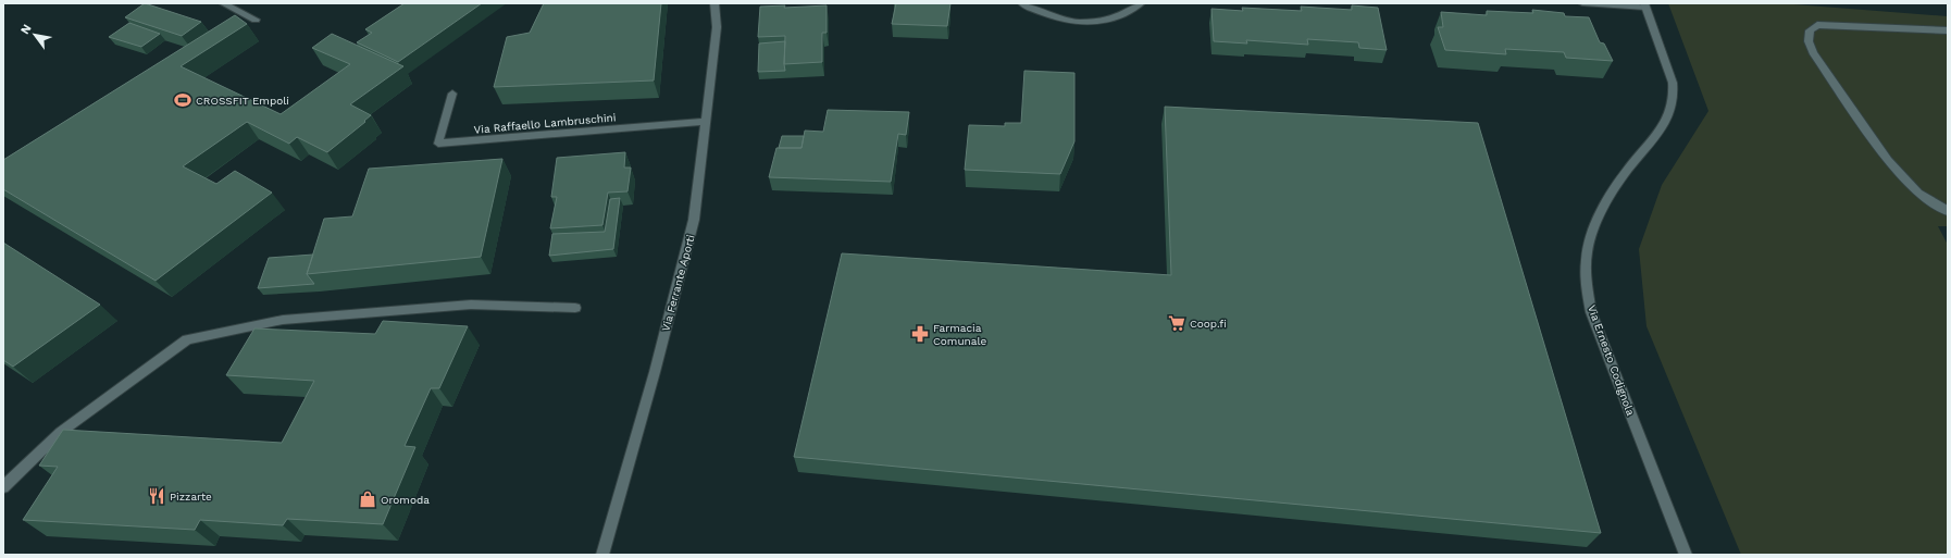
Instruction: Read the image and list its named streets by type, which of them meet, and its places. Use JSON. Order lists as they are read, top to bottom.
{
  "streets": {
    "street": ["Via Raffaello Lambruschini", "Via Ferrante Aporti", "Via Ernesto Codignola"]
  },
  "crossings": [
    ["Via Raffaello Lambruschini", "Via Ferrante Aporti"]
  ],
  "places": {
    "sports": ["CROSSFIT Empoli"],
    "supermarket": ["Coop.fi"],
    "pharmacy": ["Farmacia Comunale"],
    "restaurant": ["Pizzarte"],
    "shop": ["Oromoda"]
  },
  "north": "top left"
}
